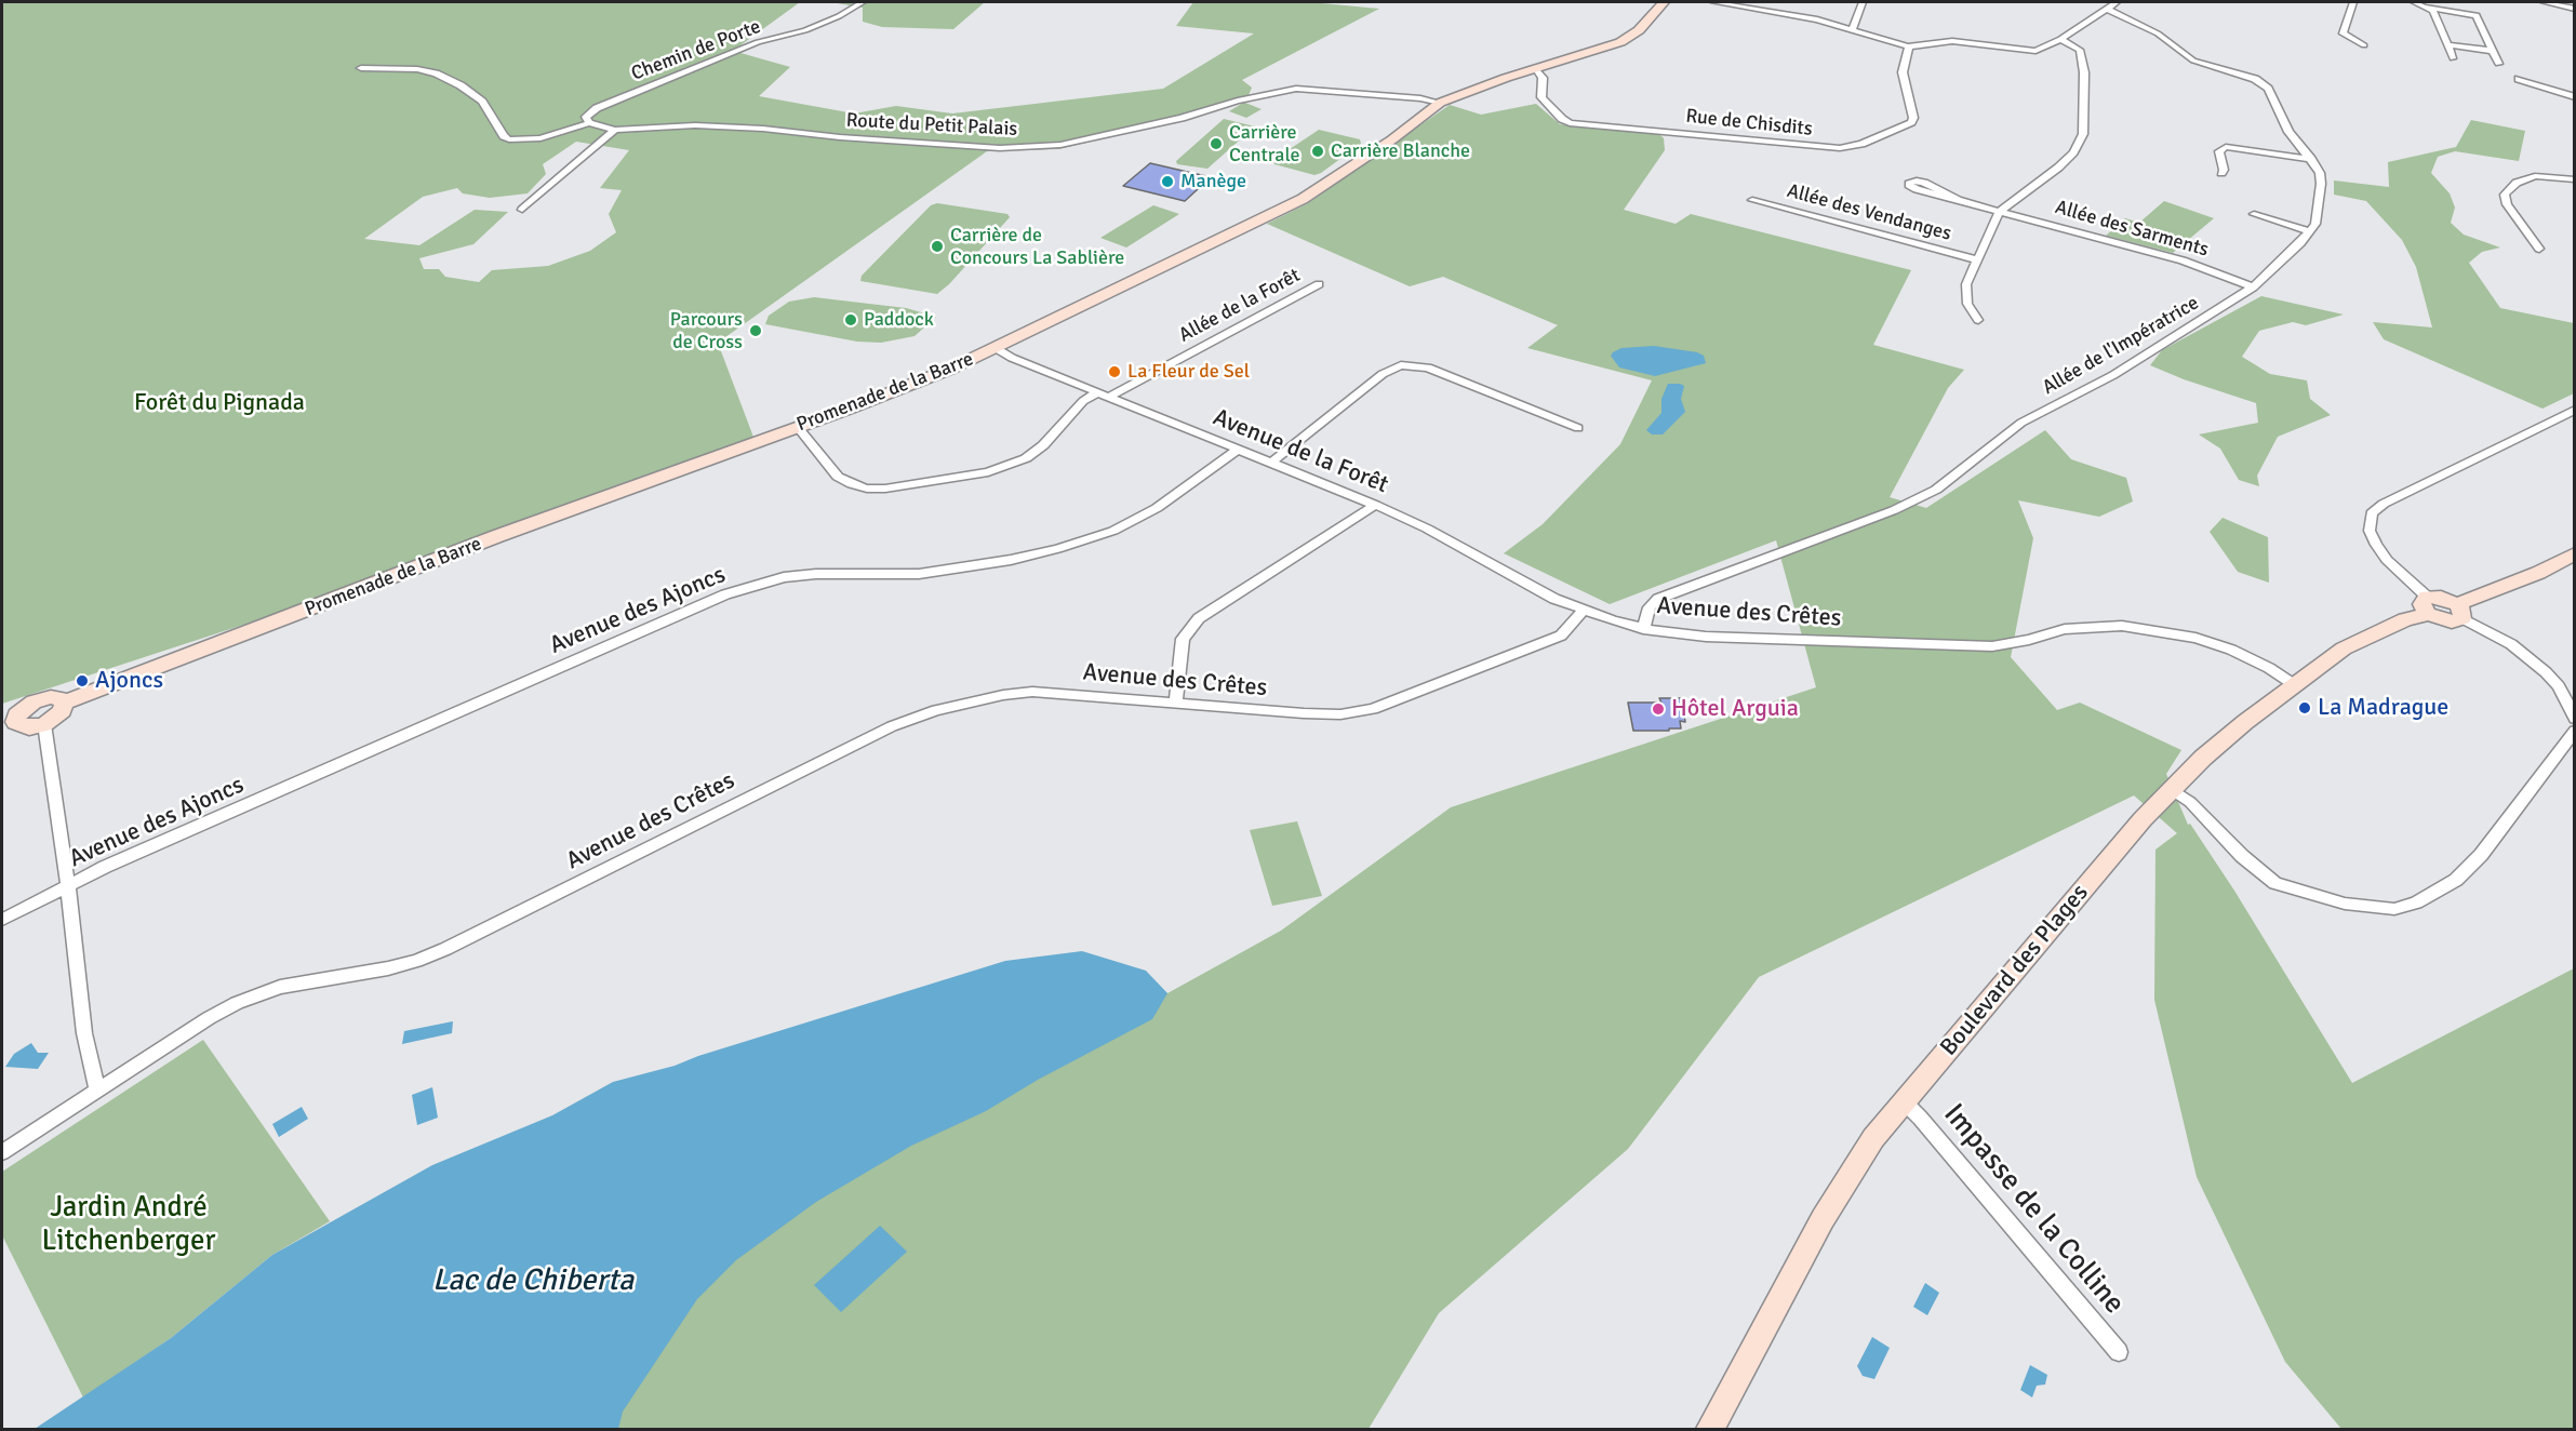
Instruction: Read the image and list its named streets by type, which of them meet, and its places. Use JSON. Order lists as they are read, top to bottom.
{
  "streets": {
    "main road": ["Promenade de la Barre", "Boulevard des Plages"],
    "street": [
      "Chemin de Porte",
      "Rue de Chisdits",
      "Route du Petit Palais",
      "Allée des Vendanges",
      "Allée des Sarments",
      "Allée de la Forêt",
      "Allée de l'Impératrice",
      "Avenue de la Forêt",
      "Avenue des Ajoncs",
      "Avenue des Crêtes",
      "Impasse de la Colline"
    ]
  },
  "crossings": [
    ["Chemin de Porte", "Route du Petit Palais"],
    ["Rue de Chisdits", "Promenade de la Barre"],
    ["Route du Petit Palais", "Promenade de la Barre"],
    ["Allée des Sarments", "Allée de l'Impératrice"],
    ["Allée de la Forêt", "Avenue de la Forêt"],
    ["Allée de l'Impératrice", "Avenue des Crêtes"],
    ["Promenade de la Barre", "Avenue de la Forêt"],
    ["Avenue de la Forêt", "Avenue des Ajoncs"],
    ["Avenue de la Forêt", "Avenue des Crêtes"],
    ["Avenue des Crêtes", "Boulevard des Plages"],
    ["Boulevard des Plages", "Impasse de la Colline"]
  ],
  "water": ["Lac de Chiberta"],
  "parks": ["Forêt du Pignada", "Jardin André Litchenberger"],
  "places": [
    "Carrière Centrale",
    "Carrière Blanche",
    "Manège",
    "Carrière de Concours La Sablière",
    "Paddock",
    "Parcours de Cross",
    "La Fleur de Sel",
    "Ajoncs",
    "La Madrague",
    "Hôtel Arguia"
  ]
}
